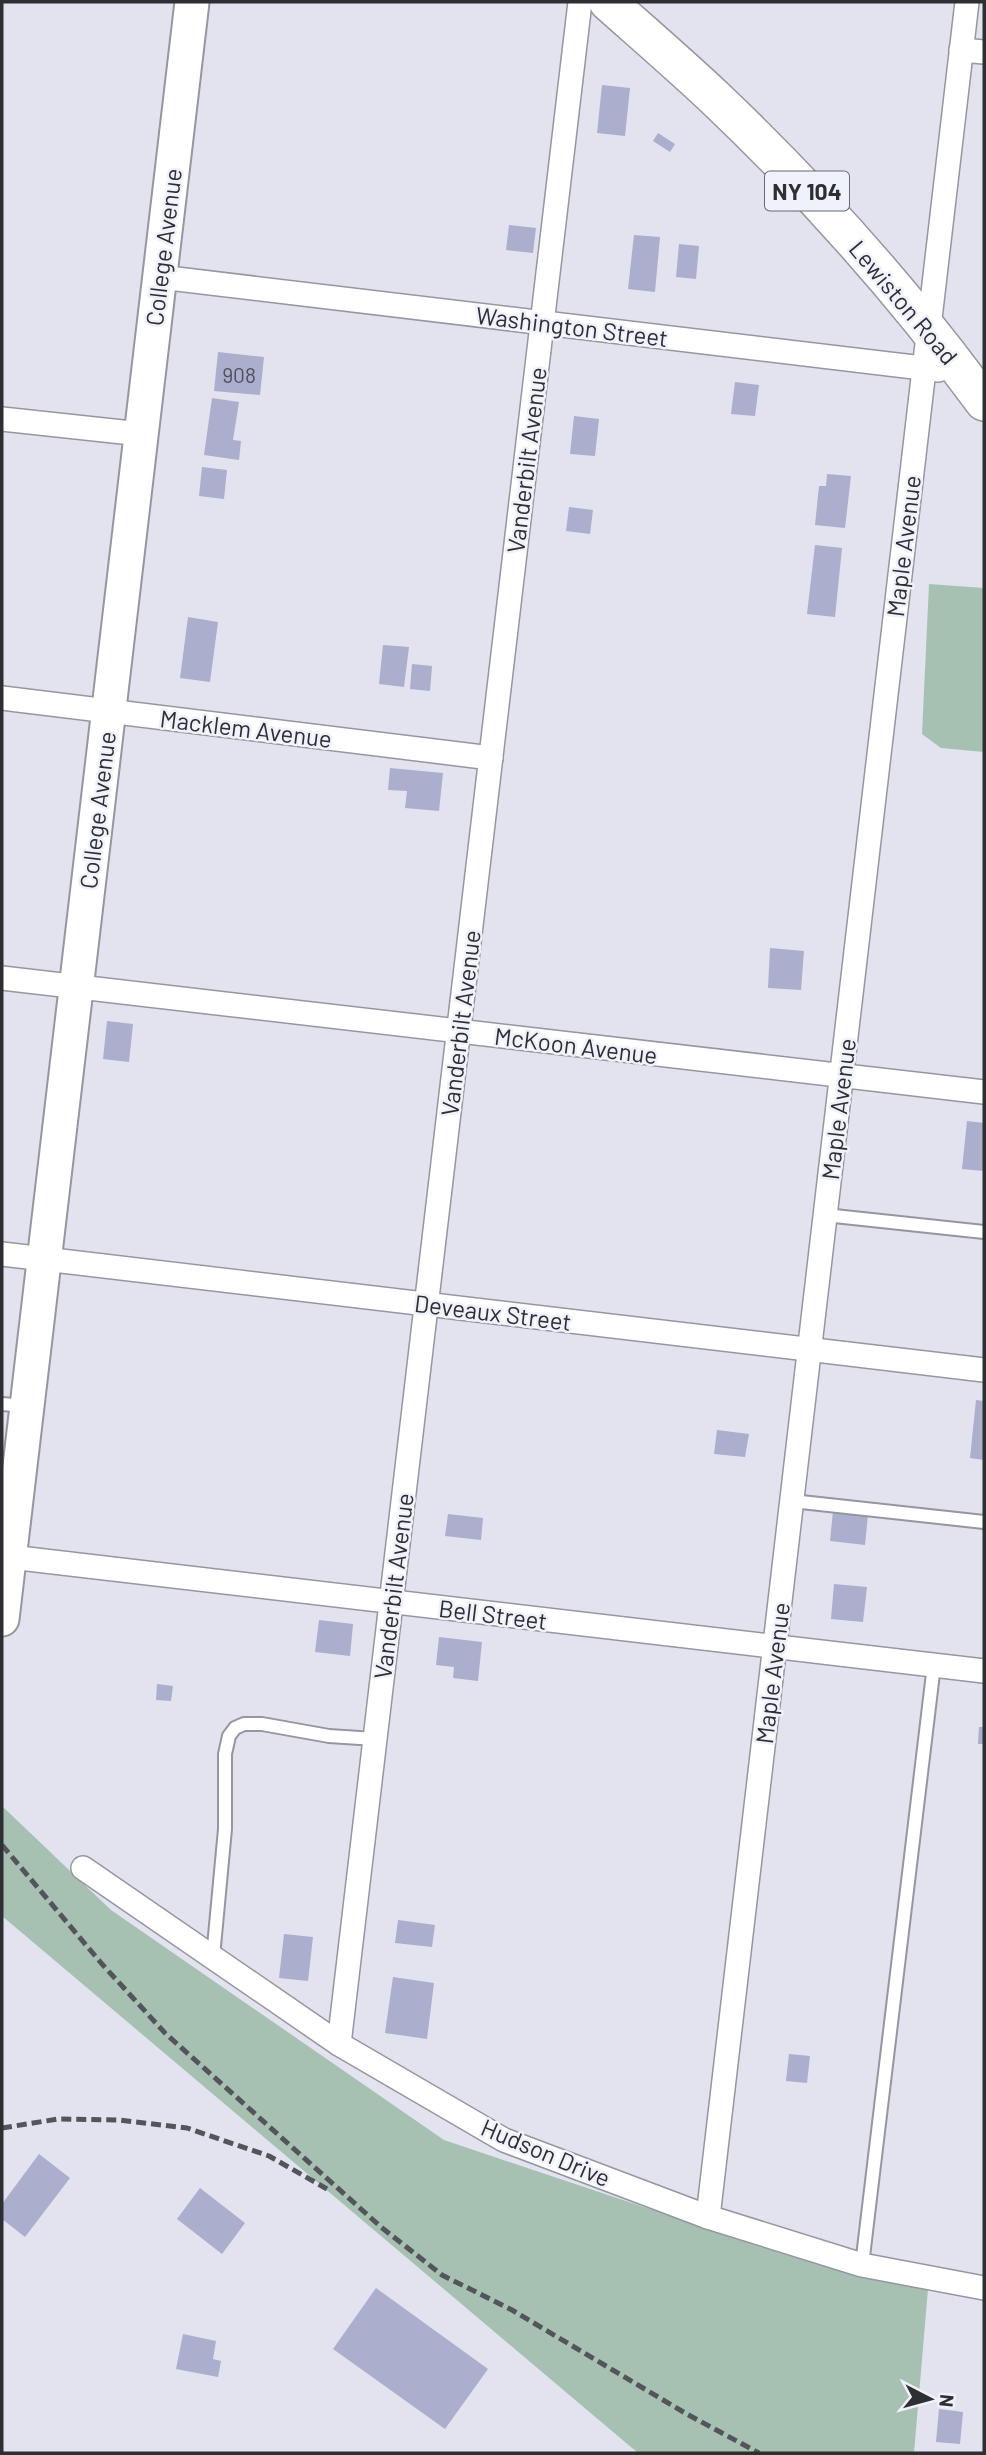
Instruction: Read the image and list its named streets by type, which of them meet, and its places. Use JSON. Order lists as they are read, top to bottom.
{
  "streets": {
    "main road": ["NY 104", "College Avenue", "Lewiston Road"],
    "street": [
      "Washington Street",
      "Vanderbilt Avenue",
      "Maple Avenue",
      "Macklem Avenue",
      "McKoon Avenue",
      "Deveaux Street",
      "Bell Street",
      "Hudson Drive"
    ]
  },
  "crossings": [
    ["College Avenue", "Washington Street"],
    ["College Avenue", "Macklem Avenue"],
    ["College Avenue", "McKoon Avenue"],
    ["College Avenue", "Deveaux Street"],
    ["College Avenue", "Bell Street"],
    ["Lewiston Road", "Washington Street"],
    ["Lewiston Road", "Maple Avenue"],
    ["Washington Street", "Vanderbilt Avenue"],
    ["Washington Street", "Maple Avenue"],
    ["Vanderbilt Avenue", "Macklem Avenue"],
    ["Vanderbilt Avenue", "McKoon Avenue"],
    ["Vanderbilt Avenue", "Deveaux Street"],
    ["Vanderbilt Avenue", "Bell Street"],
    ["Vanderbilt Avenue", "Hudson Drive"],
    ["Maple Avenue", "McKoon Avenue"],
    ["Maple Avenue", "Deveaux Street"],
    ["Maple Avenue", "Bell Street"],
    ["Maple Avenue", "Hudson Drive"]
  ],
  "house_numbers": ["908"],
  "north": "right"
}
